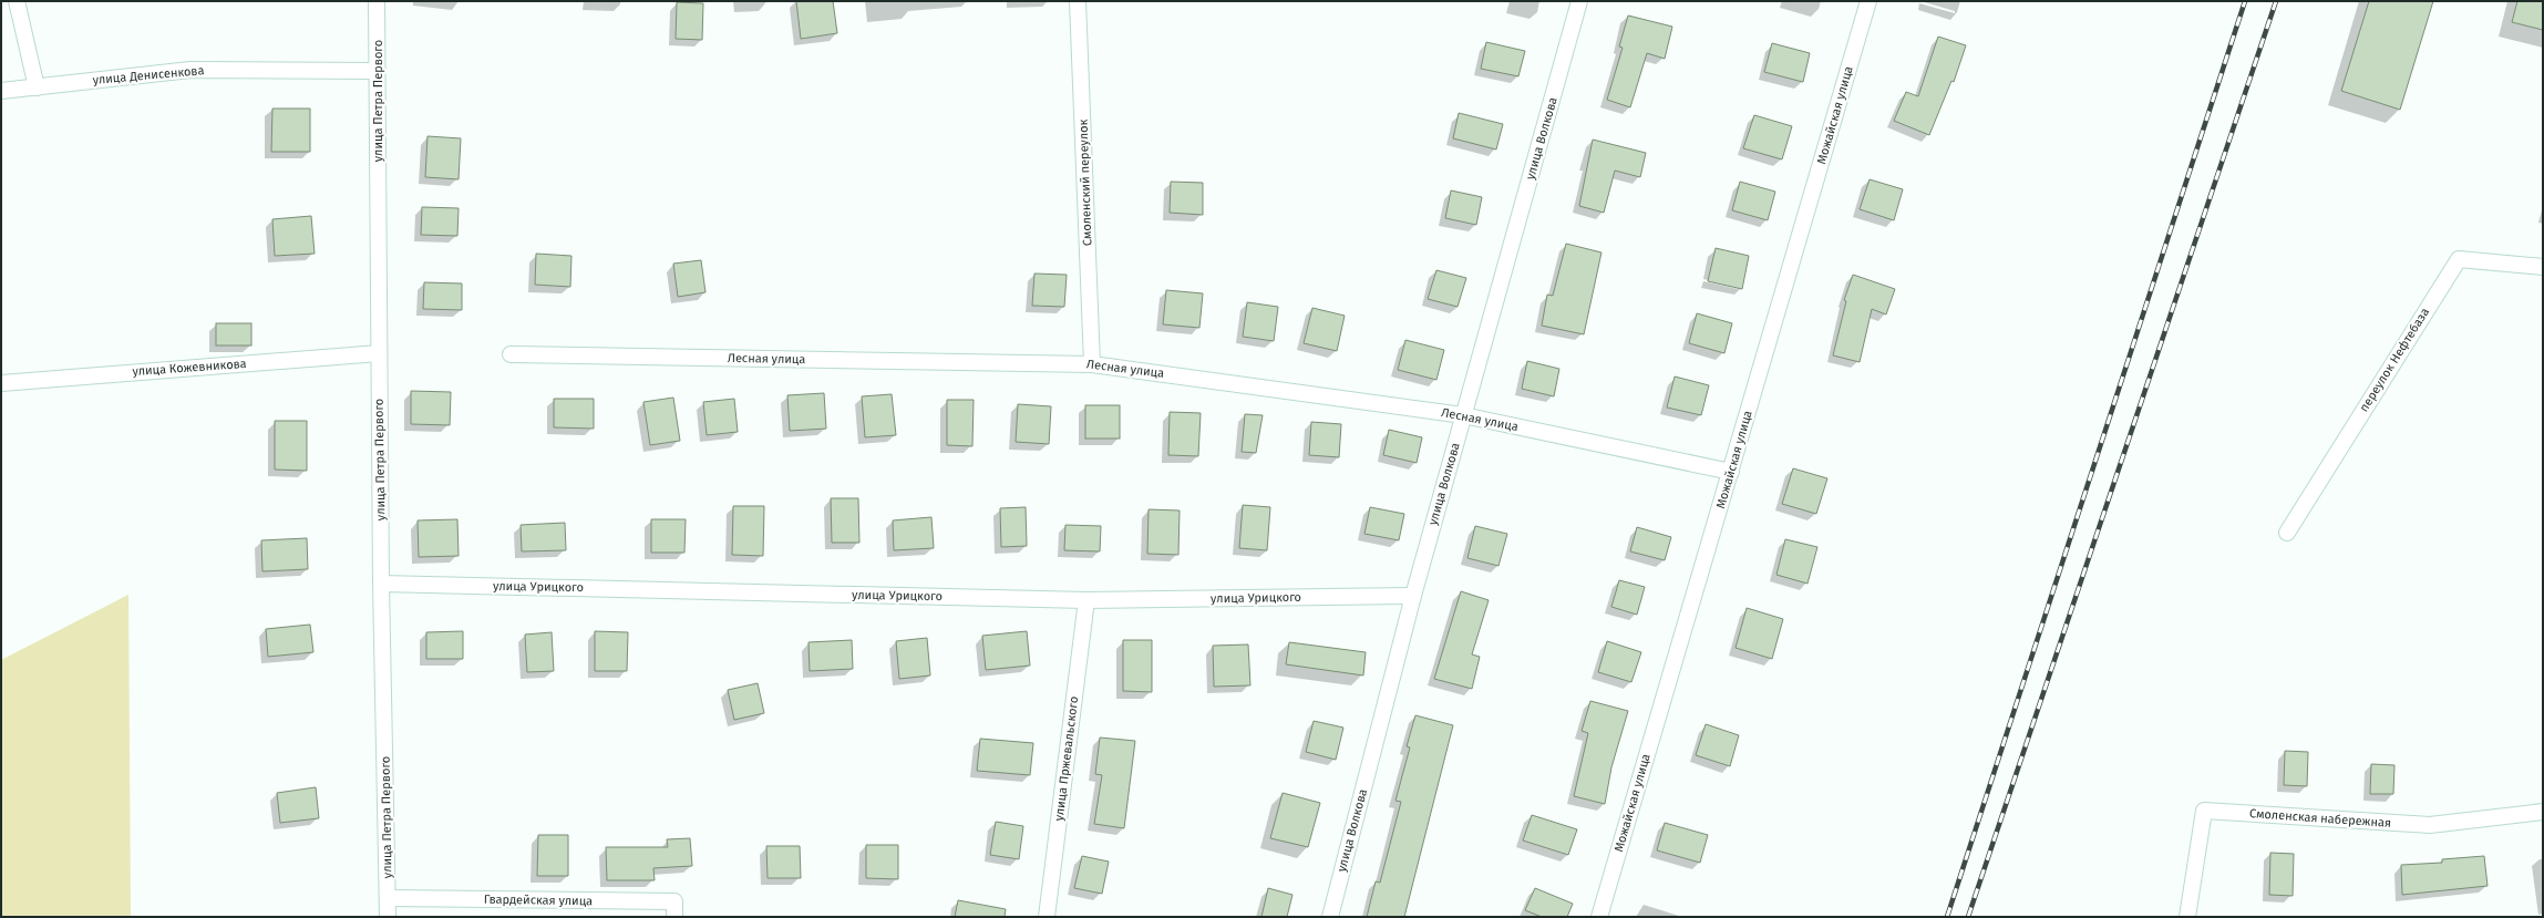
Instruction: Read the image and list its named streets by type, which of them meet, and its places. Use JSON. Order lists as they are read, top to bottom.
{
  "streets": {
    "street": [
      "улица Денисенкова",
      "улица Петра Первого",
      "Можайская улица",
      "улица Волкова",
      "Смоленский переулок",
      "Лесная улица",
      "переулок Нефтебаза",
      "улица Кожевникова",
      "улица Урицкого",
      "улица Пржевальского",
      "Смоленская набережная",
      "Гвардейская улица"
    ]
  },
  "crossings": [
    ["улица Денисенкова", "улица Петра Первого"],
    ["улица Петра Первого", "улица Кожевникова"],
    ["улица Петра Первого", "улица Урицкого"],
    ["улица Петра Первого", "Гвардейская улица"],
    ["Можайская улица", "Лесная улица"],
    ["улица Волкова", "Лесная улица"],
    ["улица Волкова", "улица Урицкого"],
    ["Смоленский переулок", "Лесная улица"],
    ["улица Урицкого", "улица Пржевальского"]
  ]
}
